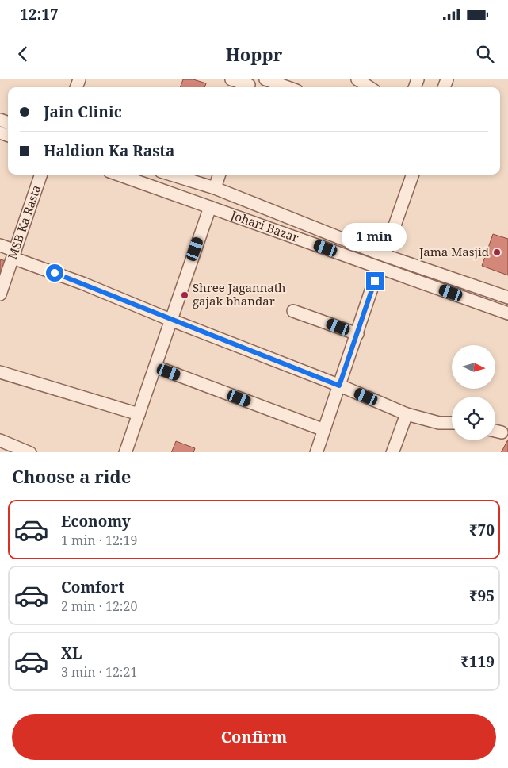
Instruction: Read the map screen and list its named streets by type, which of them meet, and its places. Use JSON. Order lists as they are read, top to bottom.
{
  "streets": {
    "street": ["MSB Ka Rasta", "Johari Bazar"]
  },
  "places": ["Jama Masjid", "Shree Jagannath gajak bhandar"],
  "north": "right",
  "page": {
    "status": "12:17",
    "header": "Hoppr",
    "banner": ["Jain Clinic", "Haldion Ka Rasta"],
    "bubble": "1 min",
    "heading": "Choose a ride",
    "list": [
      {
        "name": "Economy",
        "note": "1 min · 12:19",
        "value": "₹70"
      },
      {
        "name": "Comfort",
        "note": "2 min · 12:20",
        "value": "₹95"
      },
      {
        "name": "XL",
        "note": "3 min · 12:21",
        "value": "₹119"
      }
    ],
    "buttons": "Confirm"
  }
}
